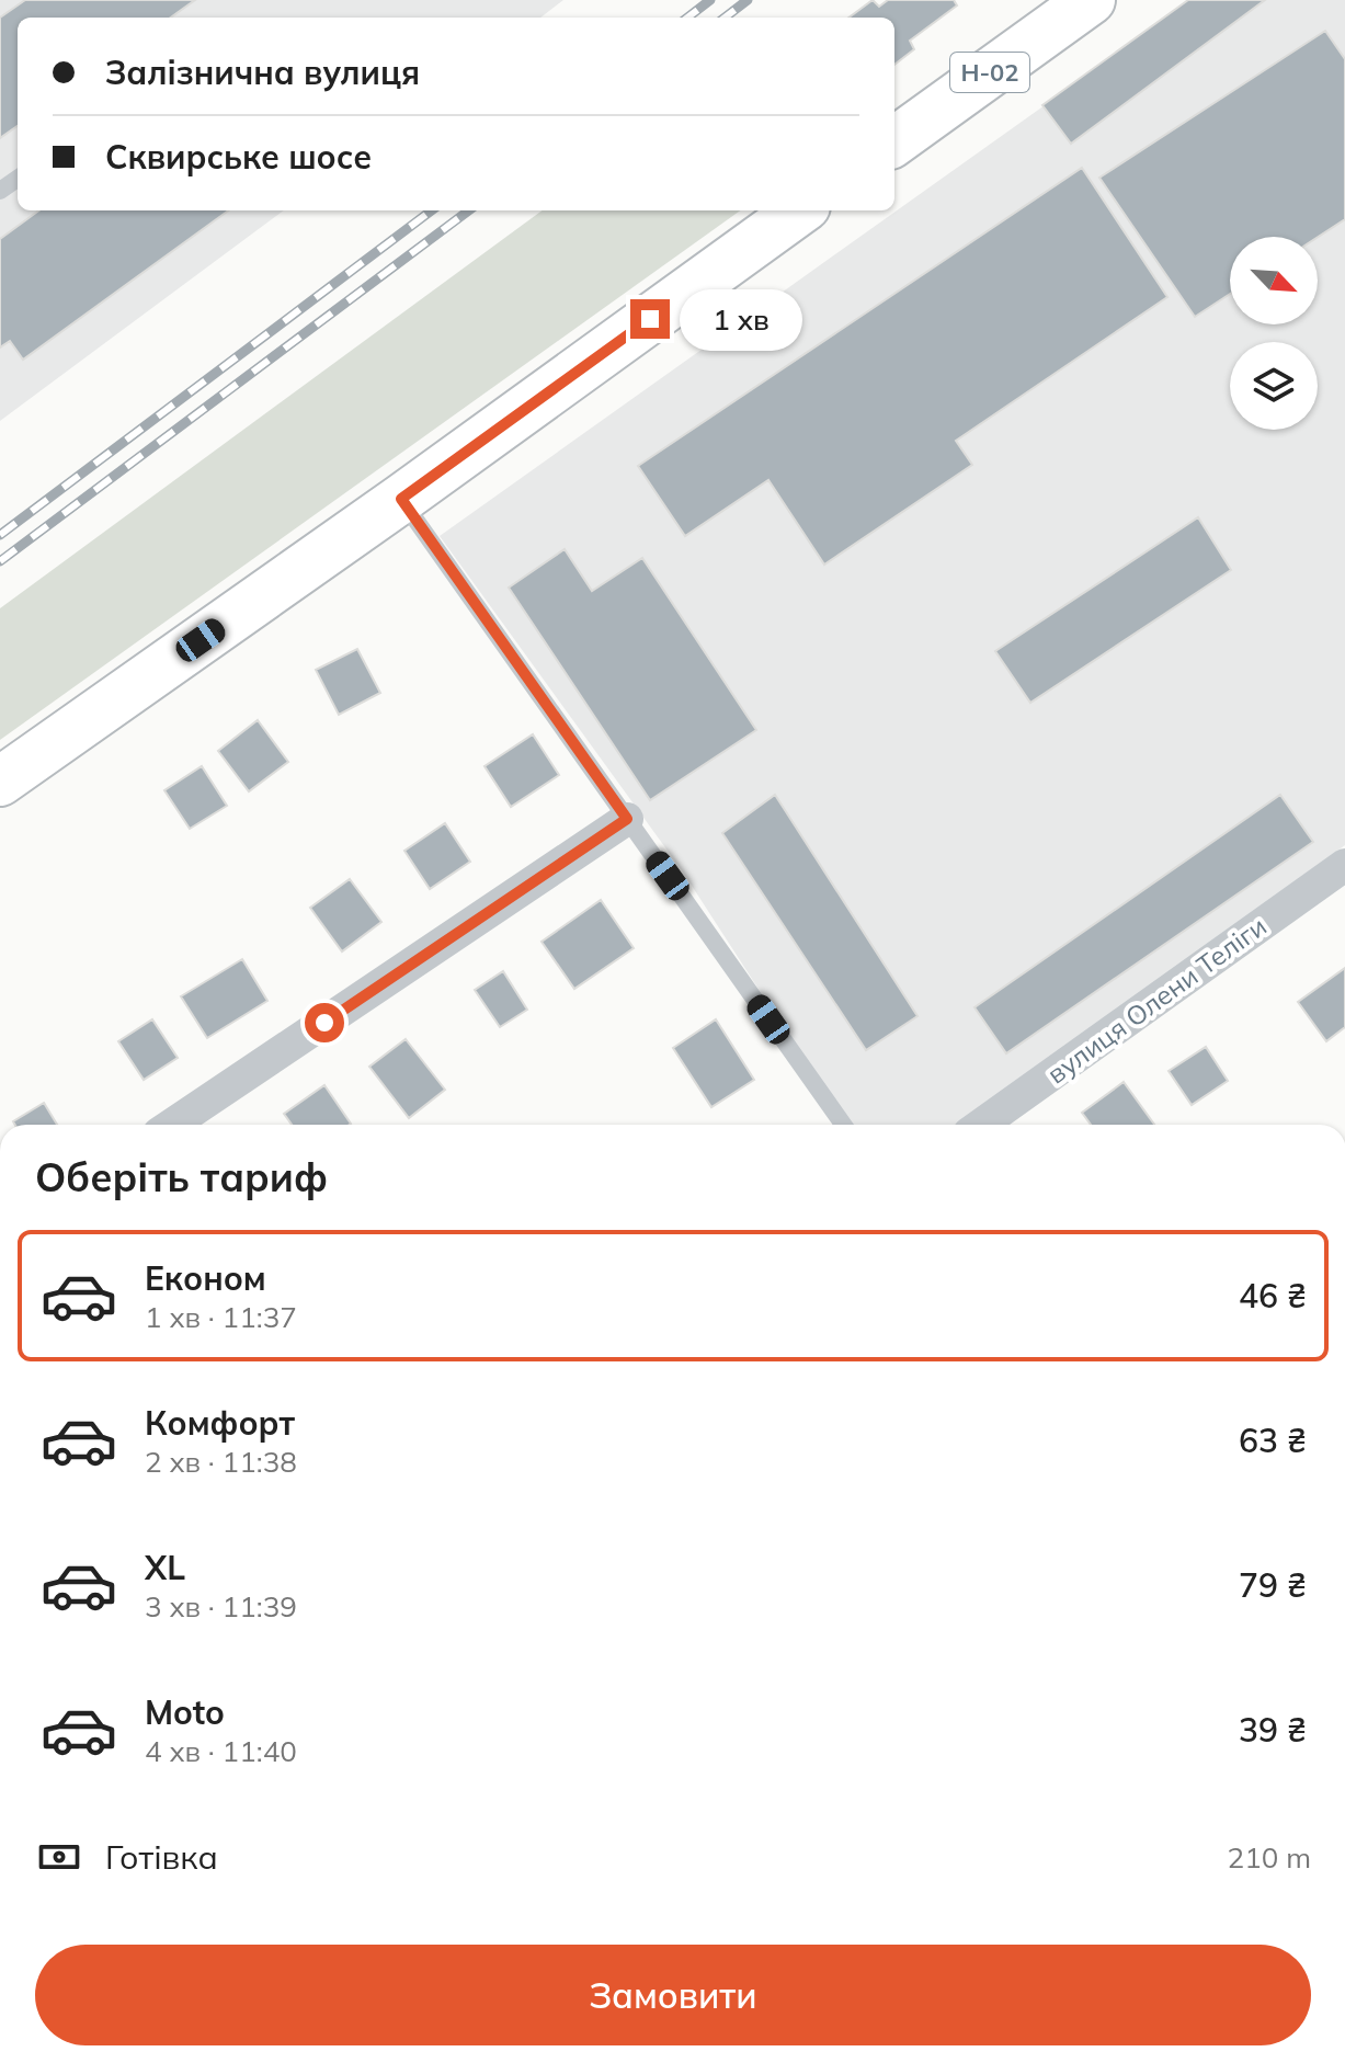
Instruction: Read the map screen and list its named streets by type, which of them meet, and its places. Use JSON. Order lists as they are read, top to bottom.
{
  "streets": {
    "main road": ["Н-02"],
    "street": ["вулиця Олени Теліги"]
  },
  "north": "bottom right",
  "page": {
    "banner": ["Залізнична вулиця", "Сквирське шосе"],
    "bubble": "1 хв",
    "heading": "Оберіть тариф",
    "list": [
      {
        "name": "Економ",
        "note": "1 хв · 11:37",
        "value": "46 ₴"
      },
      {
        "name": "Комфорт",
        "note": "2 хв · 11:38",
        "value": "63 ₴"
      },
      {
        "name": "XL",
        "note": "3 хв · 11:39",
        "value": "79 ₴"
      },
      {
        "name": "Moto",
        "note": "4 хв · 11:40",
        "value": "39 ₴"
      }
    ],
    "pay": ["Готівка", "210 m"],
    "buttons": "Замовити"
  }
}
